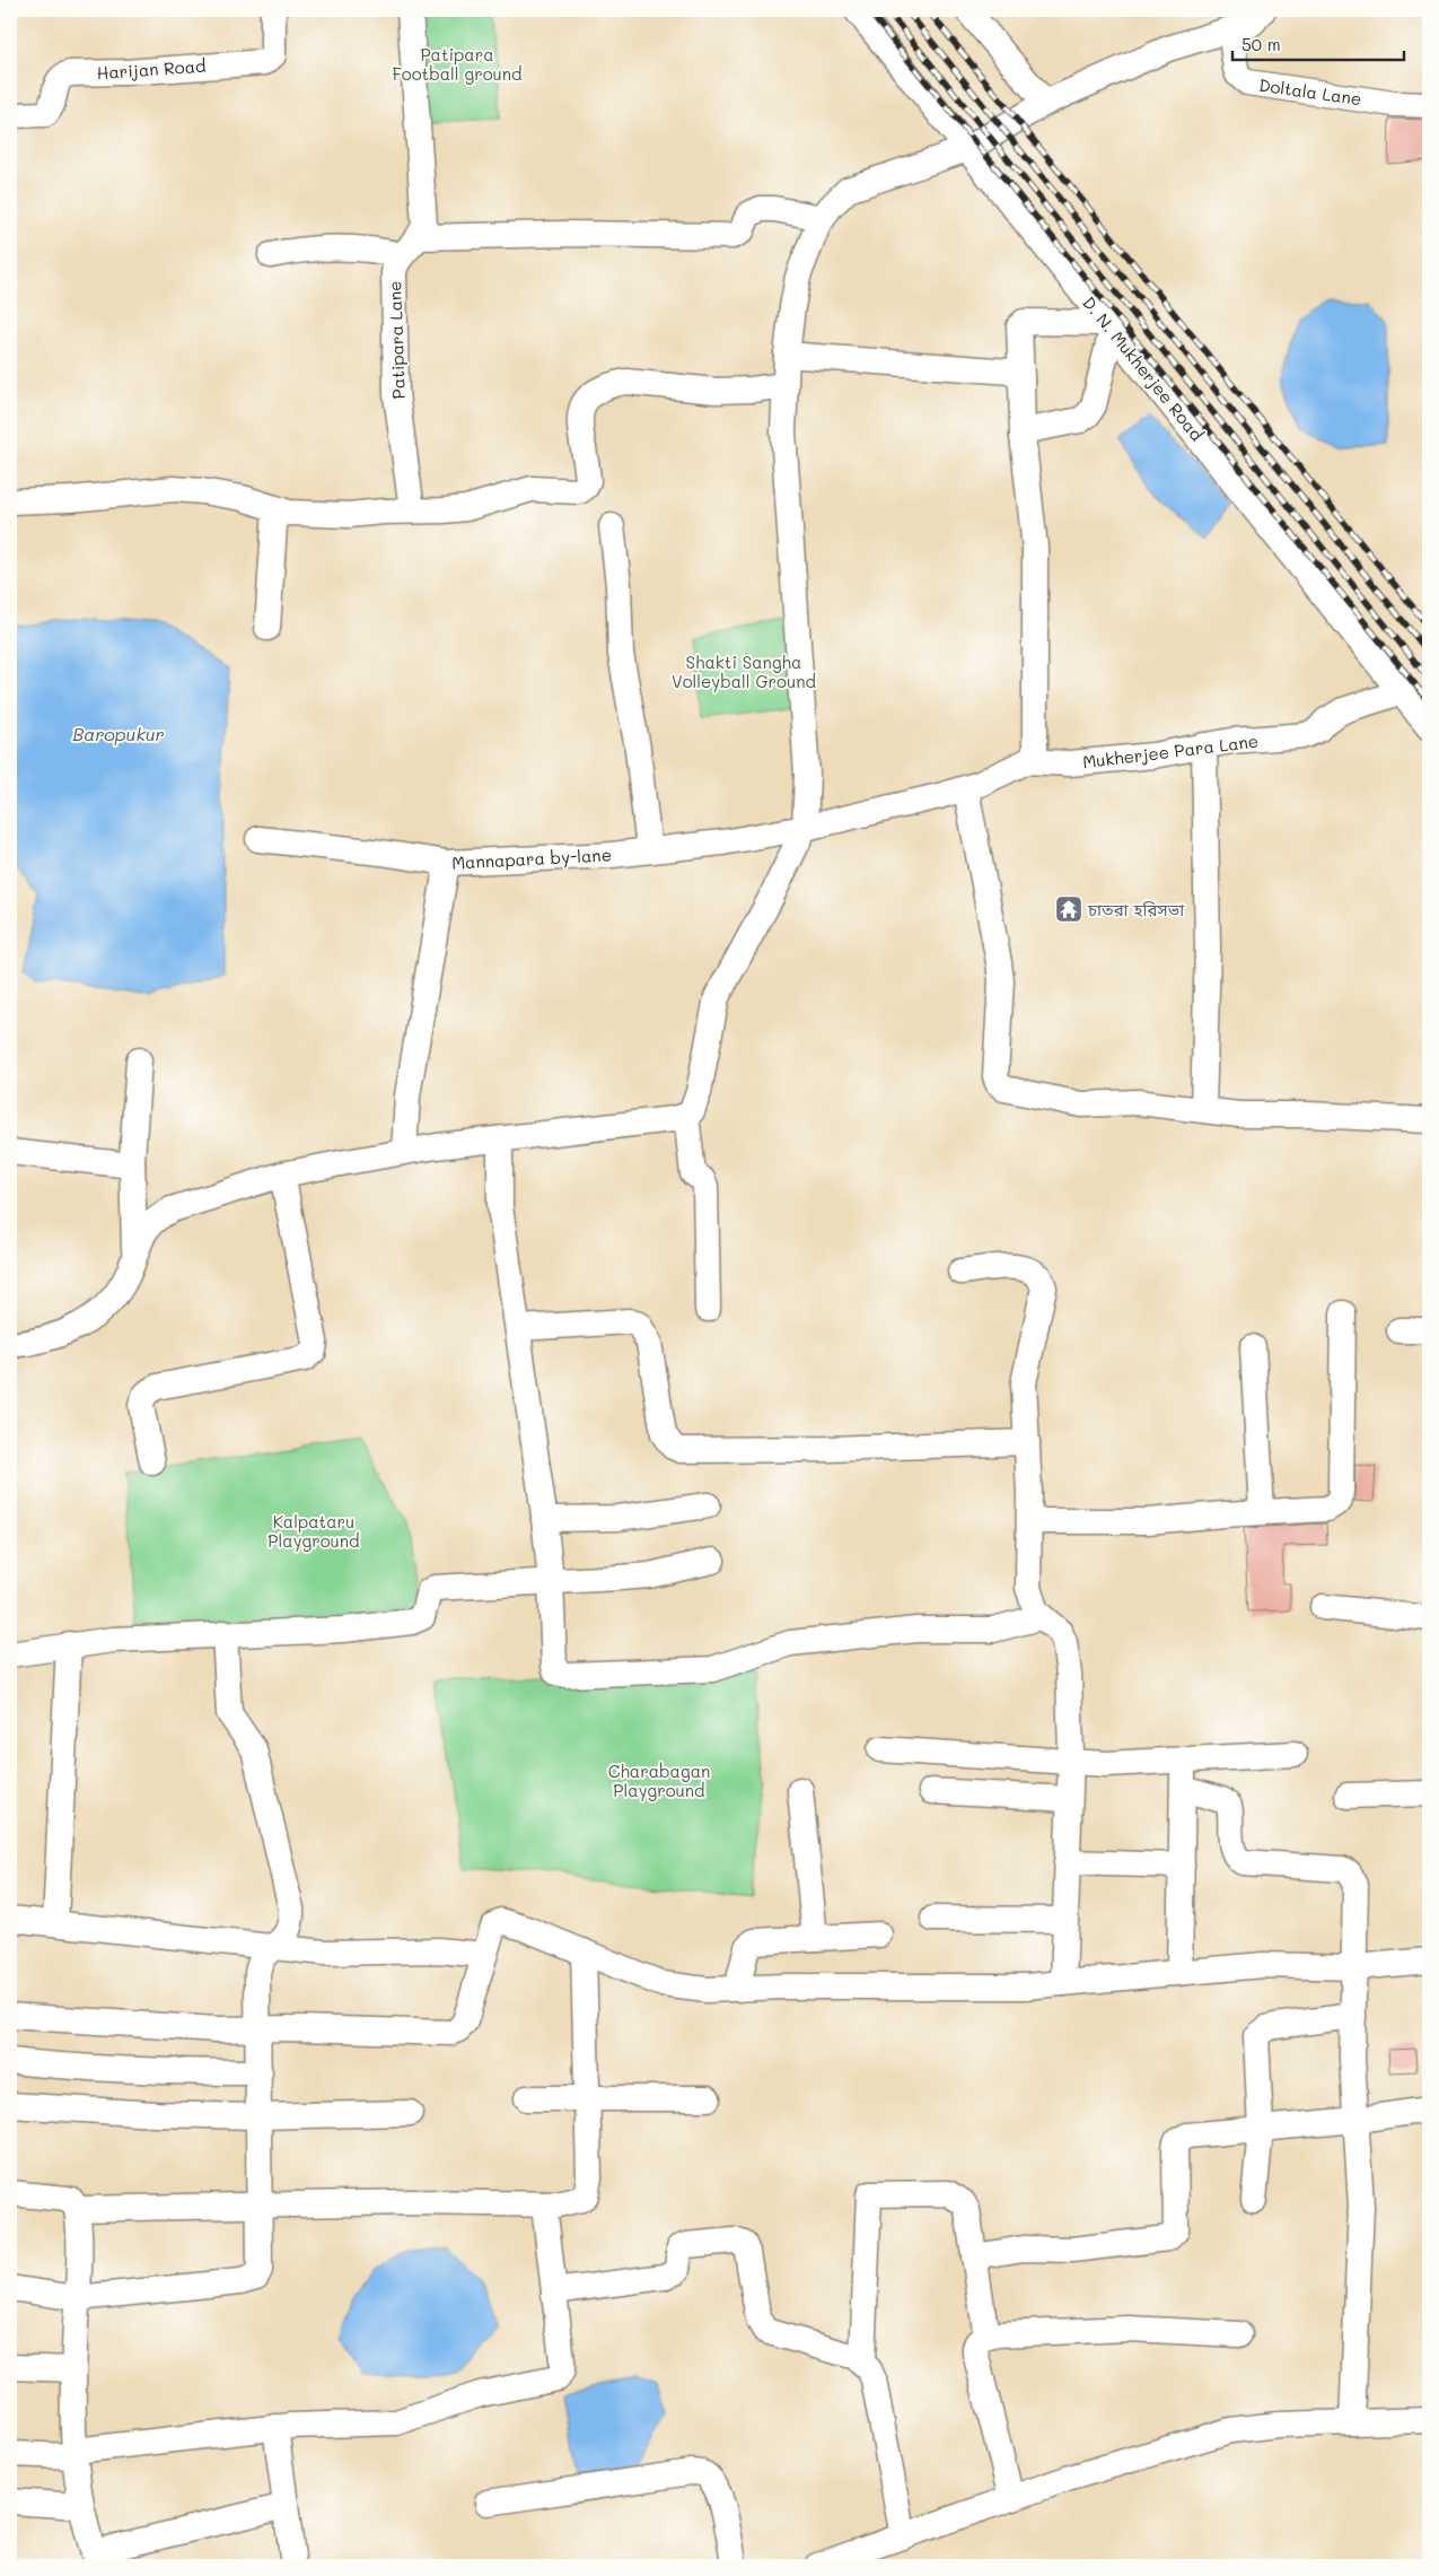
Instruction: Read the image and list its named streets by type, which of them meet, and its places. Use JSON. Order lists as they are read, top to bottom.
{
  "streets": {
    "street": [
      "Harijan Road",
      "Doltala Lane",
      "Patipara Lane",
      "D. N. Mukherjee Road",
      "Mukherjee Para Lane",
      "Mannapara by-lane"
    ]
  },
  "crossings": [
    ["D. N. Mukherjee Road", "Mukherjee Para Lane"],
    ["Mukherjee Para Lane", "Mannapara by-lane"]
  ],
  "water": ["Baropukur"],
  "parks": [
    "Patipara Football ground",
    "Shakti Sangha Volleyball Ground",
    "Kalpataru Playground",
    "Charabagan Playground"
  ],
  "places": {
    "temple": ["চাতরা হরিসভা"]
  },
  "scale_bar": "50 m"
}
